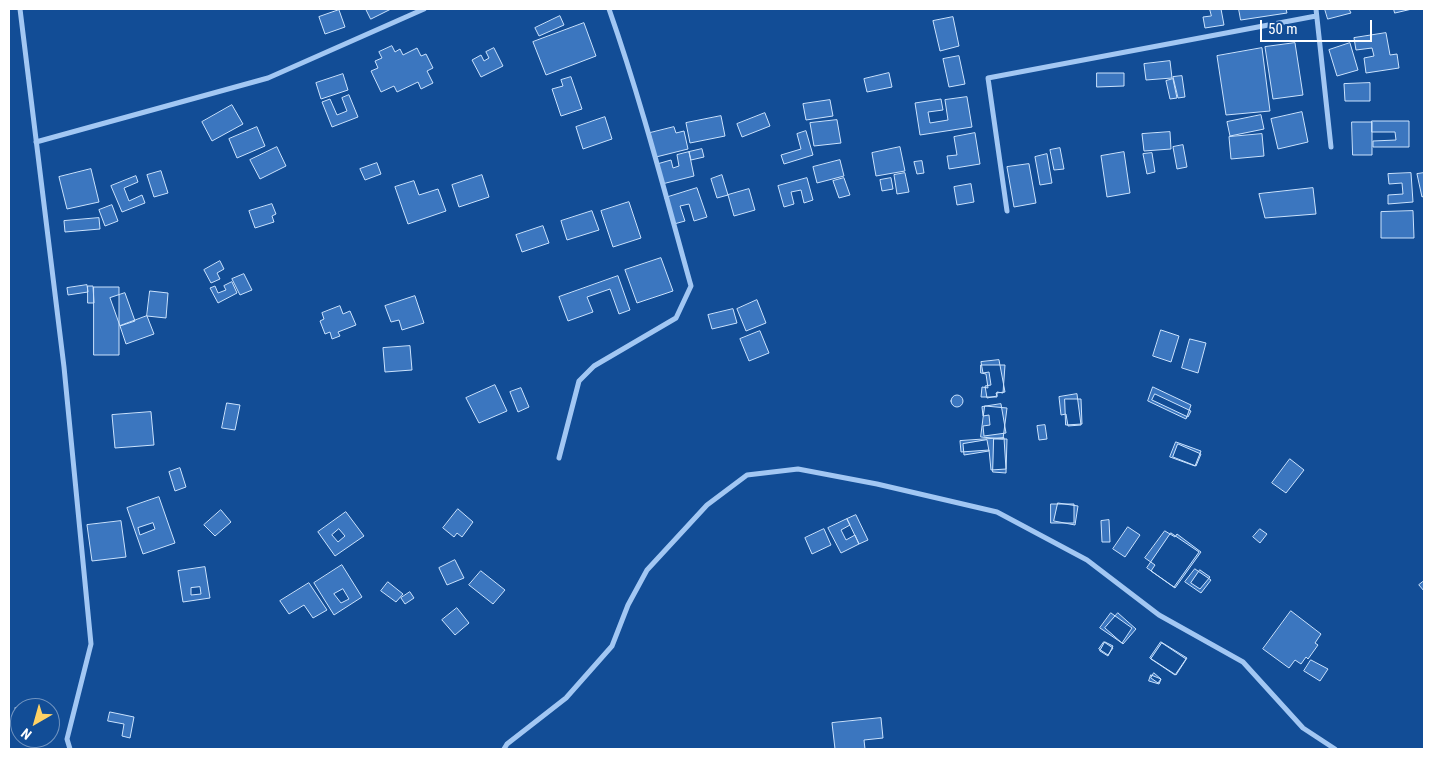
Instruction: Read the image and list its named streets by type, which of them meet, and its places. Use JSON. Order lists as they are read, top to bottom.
{
  "scale_bar": "50 m",
  "north": "bottom left"
}
